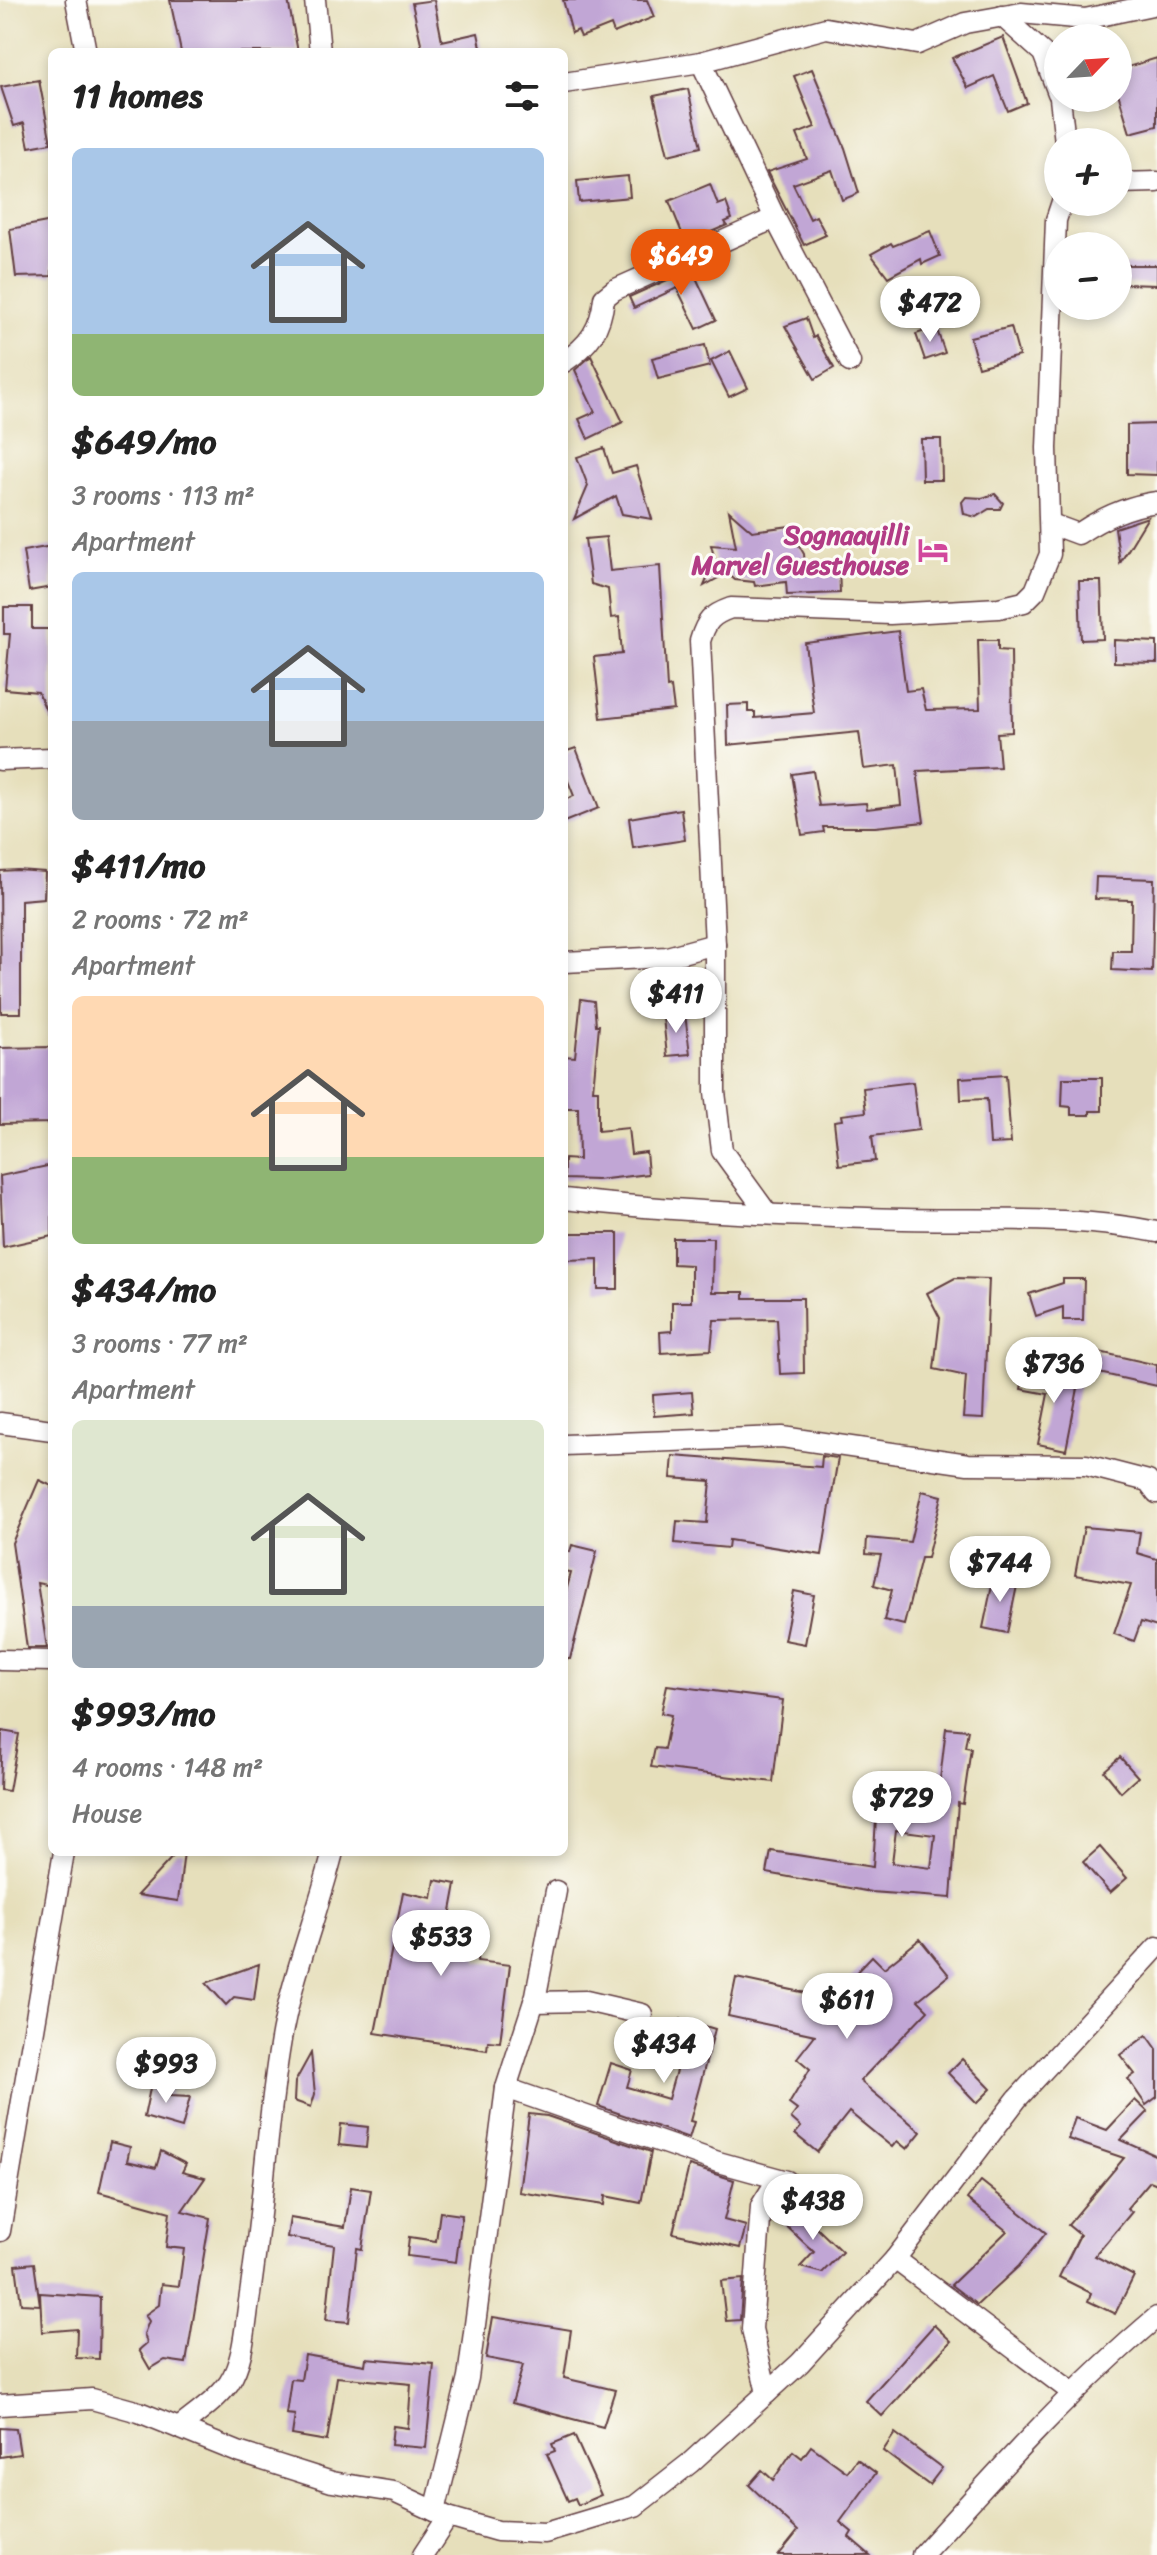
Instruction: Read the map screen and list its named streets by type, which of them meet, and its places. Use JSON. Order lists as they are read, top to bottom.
{
  "places": {
    "hotel": ["Sognaayilli Marvel Guesthouse"]
  },
  "north": "top right",
  "page": {
    "map_buttons": ["+", "−"],
    "heading": "11 homes",
    "list": [
      {
        "name": "$649/mo",
        "note": "3 rooms · 113 m² · Apartment"
      },
      {
        "name": "$411/mo",
        "note": "2 rooms · 72 m² · Apartment"
      },
      {
        "name": "$434/mo",
        "note": "3 rooms · 77 m² · Apartment"
      },
      {
        "name": "$993/mo",
        "note": "4 rooms · 148 m² · House"
      }
    ],
    "price": [
      "$649",
      "$472",
      "$411",
      "$736",
      "$744",
      "$729",
      "$533",
      "$611",
      "$434",
      "$993",
      "$438"
    ]
  }
}
